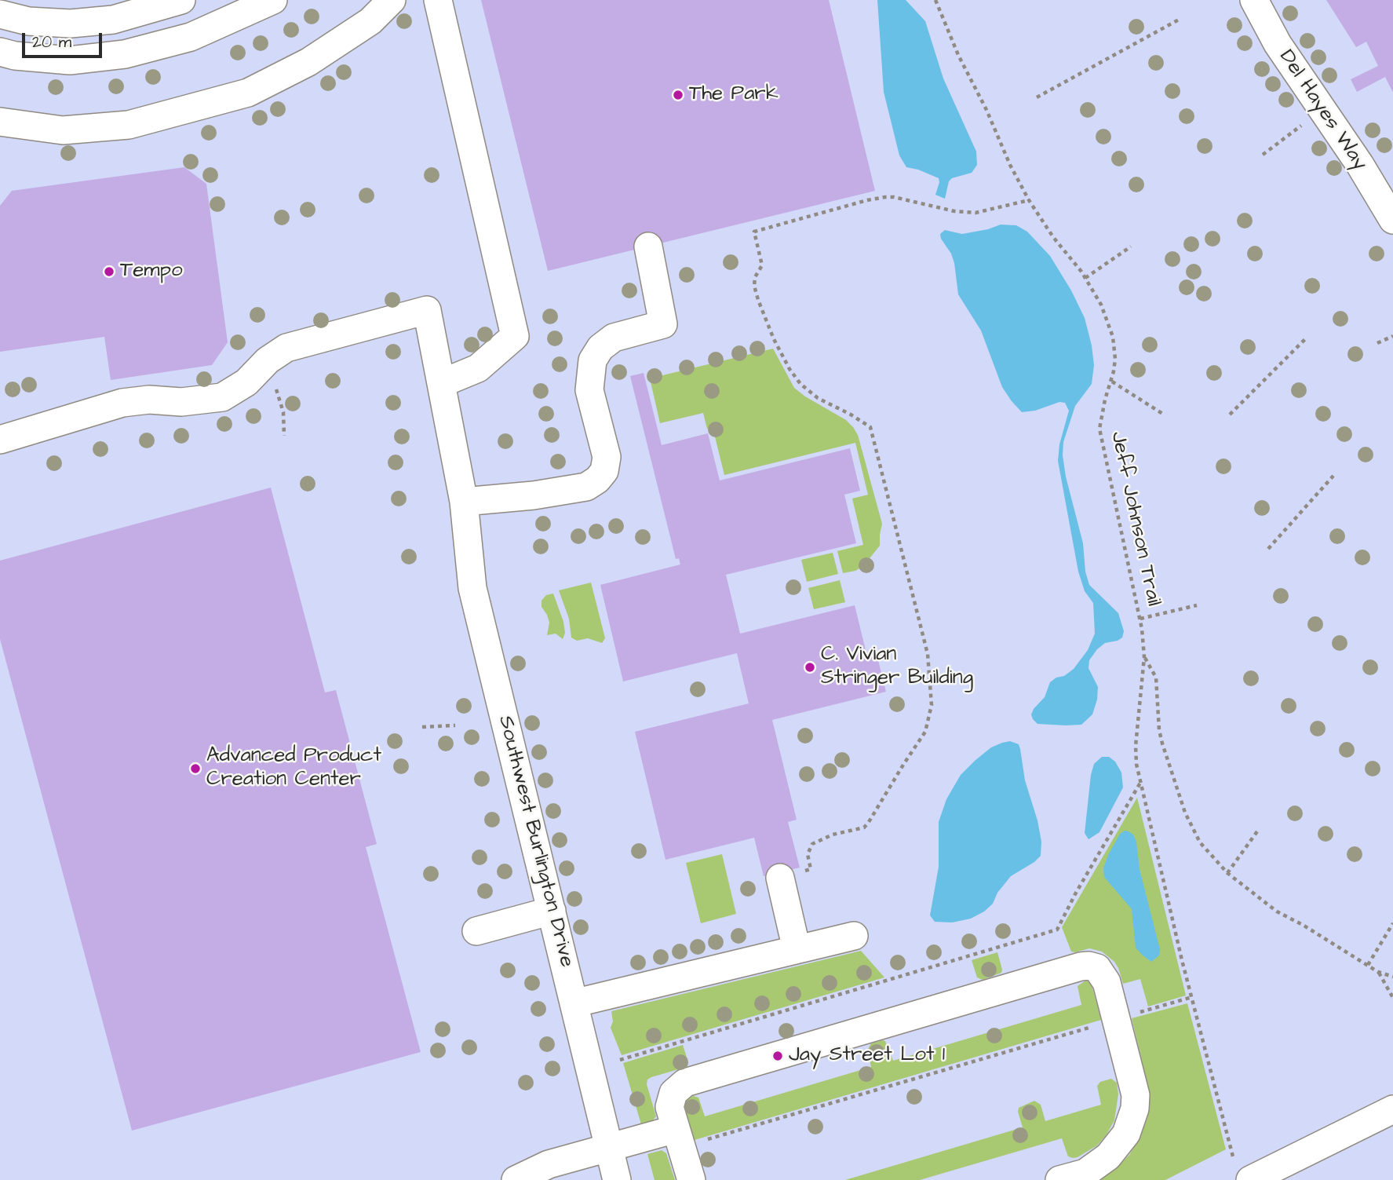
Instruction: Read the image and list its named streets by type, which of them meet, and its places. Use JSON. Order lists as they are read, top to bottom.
{
  "streets": {
    "street": ["Del Hayes Way", "Southwest Burlington Drive"],
    "path": ["Jeff Johnson Trail"]
  },
  "places": [
    "The Park",
    "Tempo",
    "C. Vivian Stringer Building",
    "Advanced Product Creation Center",
    "Jay Street Lot 1"
  ],
  "scale_bar": "20 m"
}
